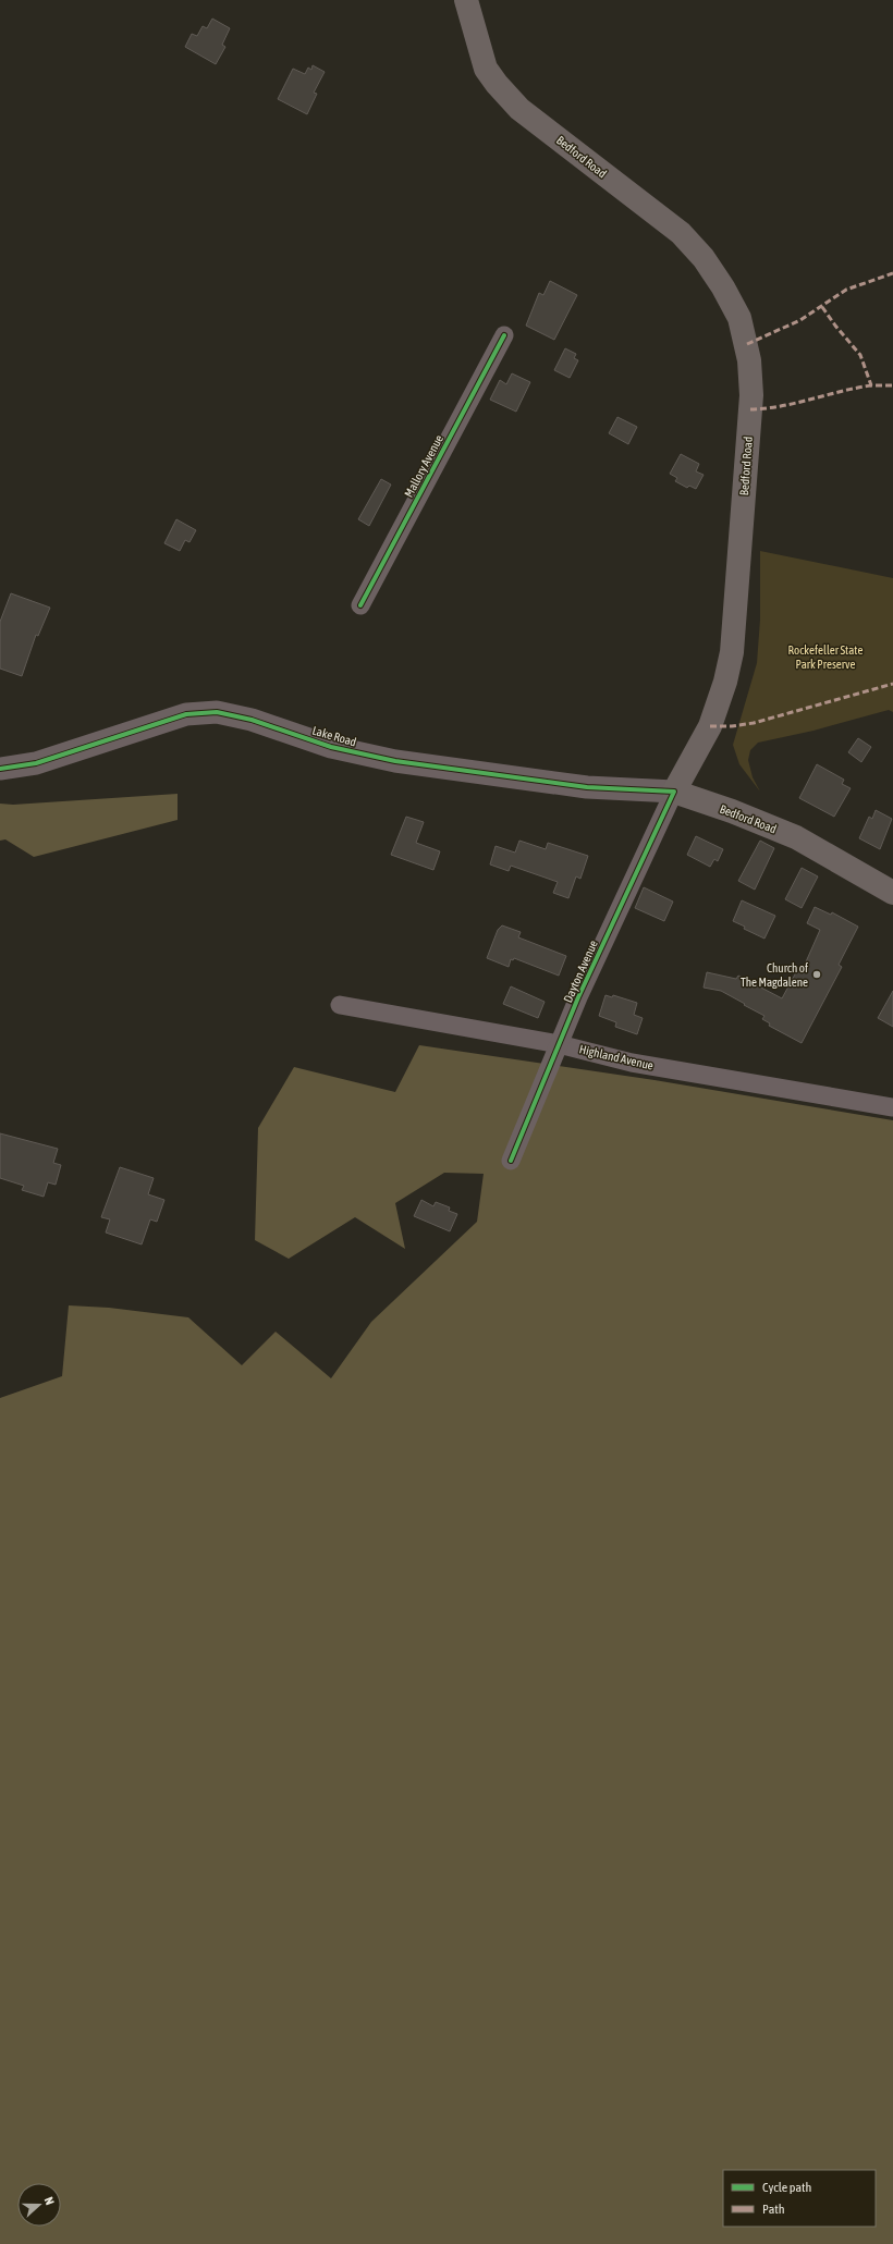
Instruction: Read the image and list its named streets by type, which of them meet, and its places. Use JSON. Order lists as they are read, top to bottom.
{
  "streets": {
    "main road": ["Bedford Road"],
    "street": [
      "Mallory Avenue",
      "Lake Road",
      "Dayton Avenue",
      "Highland Avenue"
    ]
  },
  "crossings": [
    ["Bedford Road", "Lake Road"],
    ["Bedford Road", "Dayton Avenue"],
    ["Lake Road", "Dayton Avenue"],
    ["Dayton Avenue", "Highland Avenue"]
  ],
  "parks": ["Rockefeller State Park Preserve"],
  "places": ["Church of The Magdalene"],
  "legend": ["Cycle path", "Path"],
  "north": "right"
}
